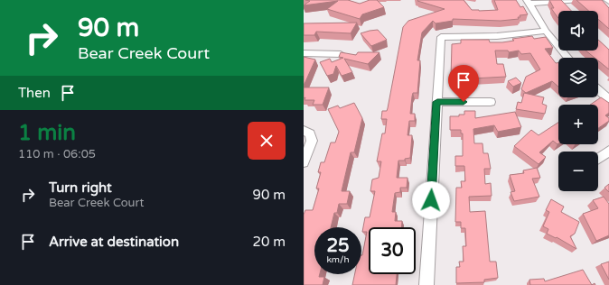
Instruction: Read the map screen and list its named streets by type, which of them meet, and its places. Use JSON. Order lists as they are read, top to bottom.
{
  "page": {
    "turn": ["90 m", "Bear Creek Court"],
    "map_buttons": ["+", "−"],
    "then": "Then",
    "heading": ["1 min", "110 m · 06:05"],
    "list": [
      {
        "name": "Turn right",
        "note": "Bear Creek Court",
        "value": "90 m"
      },
      {
        "name": "Arrive at destination",
        "value": "20 m"
      }
    ],
    "speed": "25 km/h",
    "limit": "30"
  }
}
